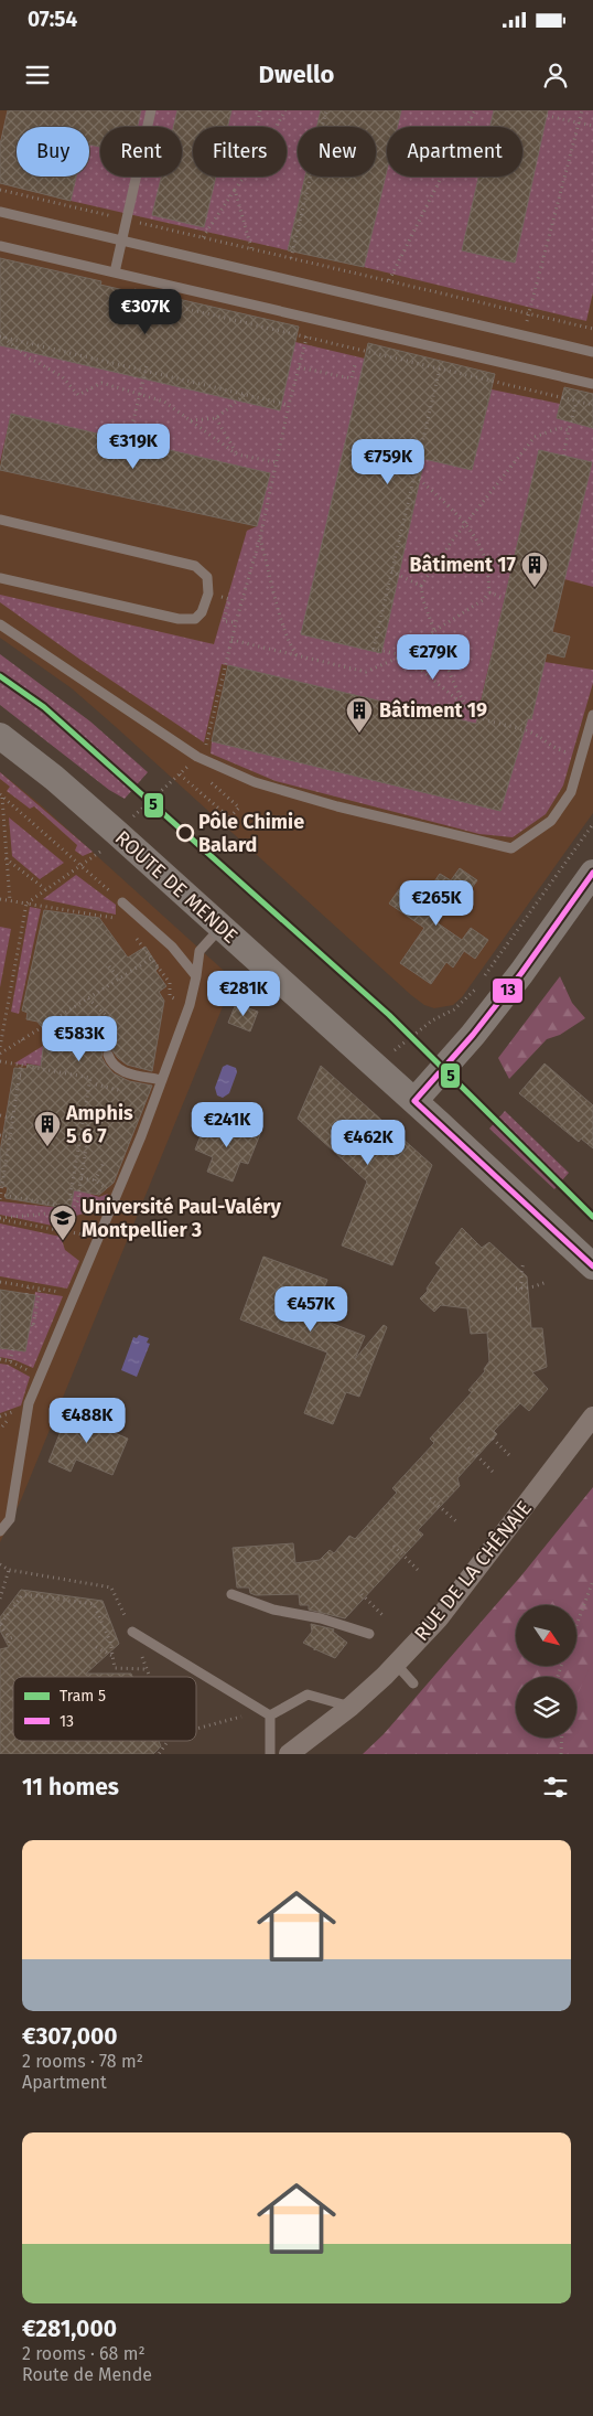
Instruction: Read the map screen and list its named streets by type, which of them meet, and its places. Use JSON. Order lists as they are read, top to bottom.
{
  "streets": {
    "main road": ["ROUTE DE MENDE"],
    "street": ["RUE DE LA CHÊNAIE"]
  },
  "places": {
    "building": ["Bâtiment 17", "Bâtiment 19", "Amphis 5 6 7"],
    "other": ["Pôle Chimie Balard"],
    "school or university": ["Université Paul-Valéry Montpellier 3"]
  },
  "lines": ["tram line 5", "transit line 13"],
  "legend": ["Tram 5", "13"],
  "north": "bottom right",
  "page": {
    "status": "07:54",
    "header": "Dwello",
    "chip": [
      "Buy",
      "Rent",
      "Filters",
      "New",
      "Apartment"
    ],
    "price": [
      "€307K",
      "€319K",
      "€759K",
      "€279K",
      "€265K",
      "€281K",
      "€583K",
      "€241K",
      "€462K",
      "€457K",
      "€488K"
    ],
    "heading": "11 homes",
    "list": [
      {
        "name": "€307,000",
        "note": "2 rooms · 78 m² · Apartment"
      },
      {
        "name": "€281,000",
        "note": "2 rooms · 68 m² · Route de Mende"
      }
    ]
  }
}
